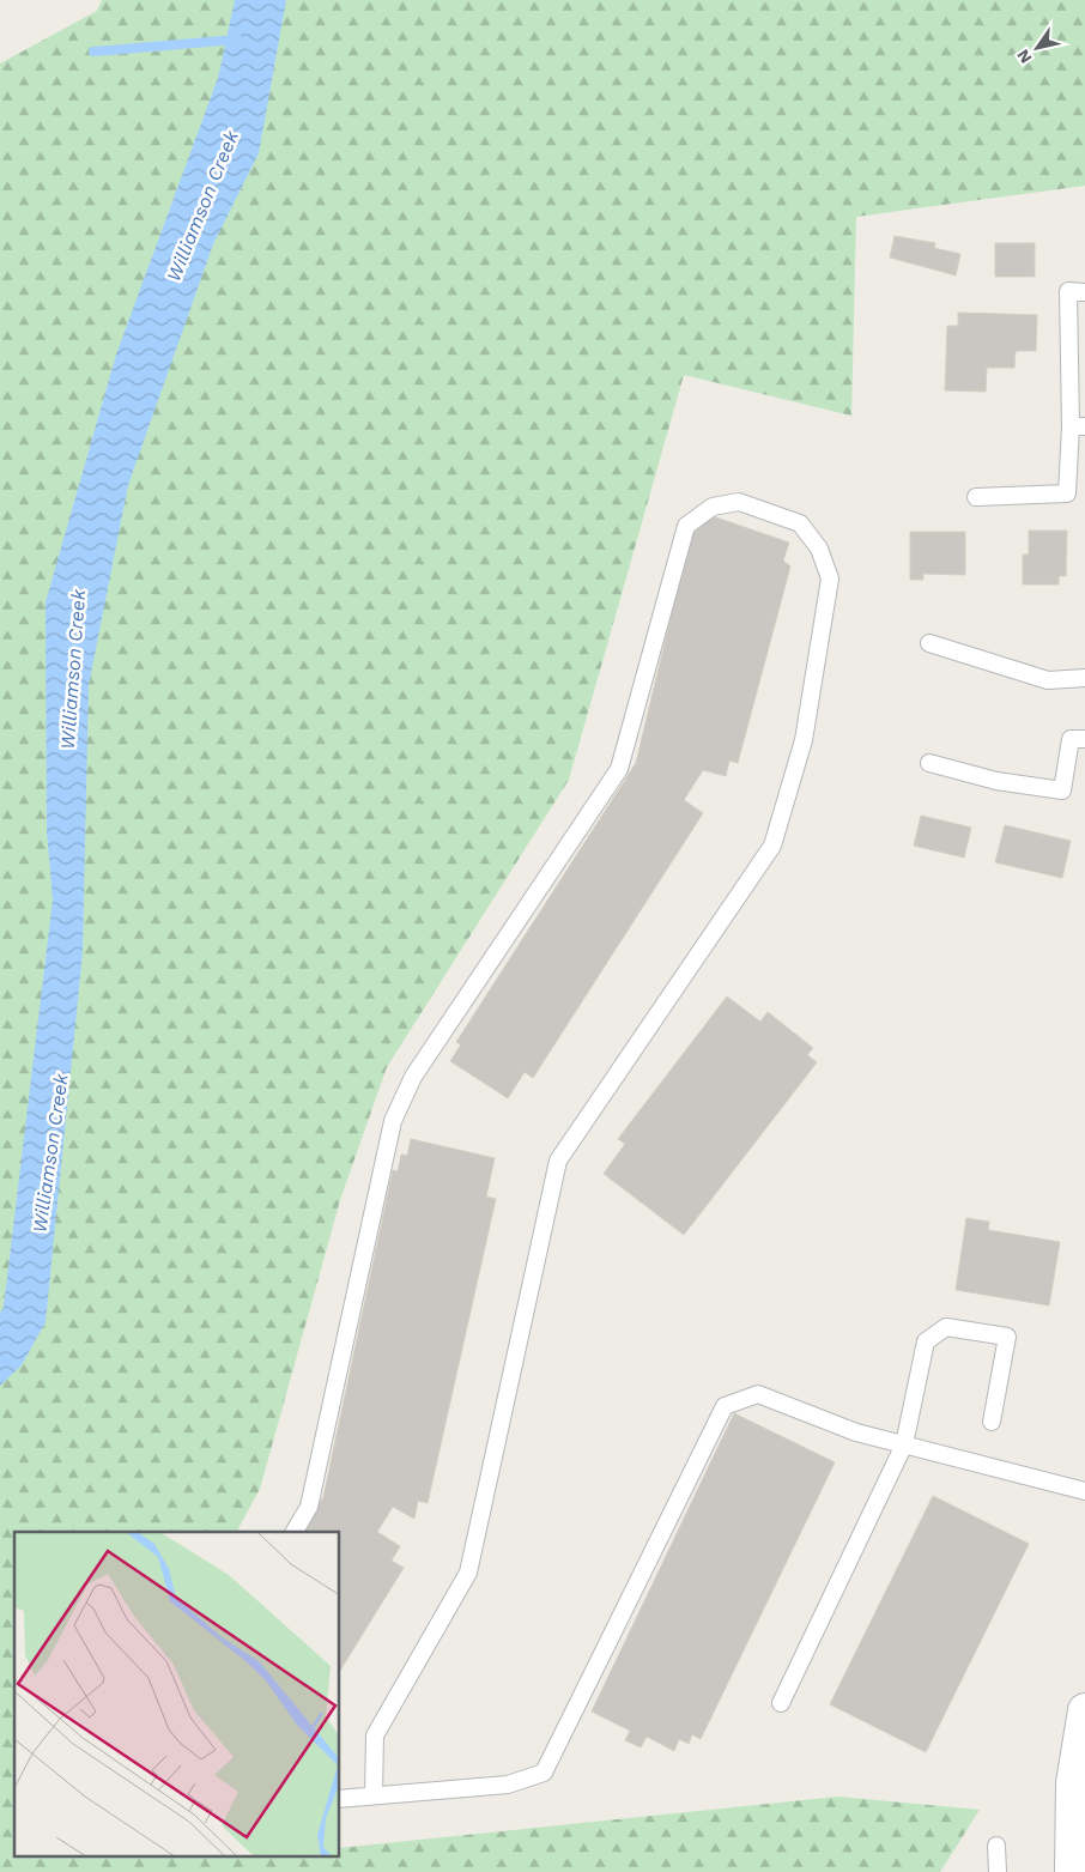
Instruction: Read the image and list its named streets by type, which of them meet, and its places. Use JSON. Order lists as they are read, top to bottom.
{
  "water": ["Williamson Creek"],
  "north": "bottom left"
}
